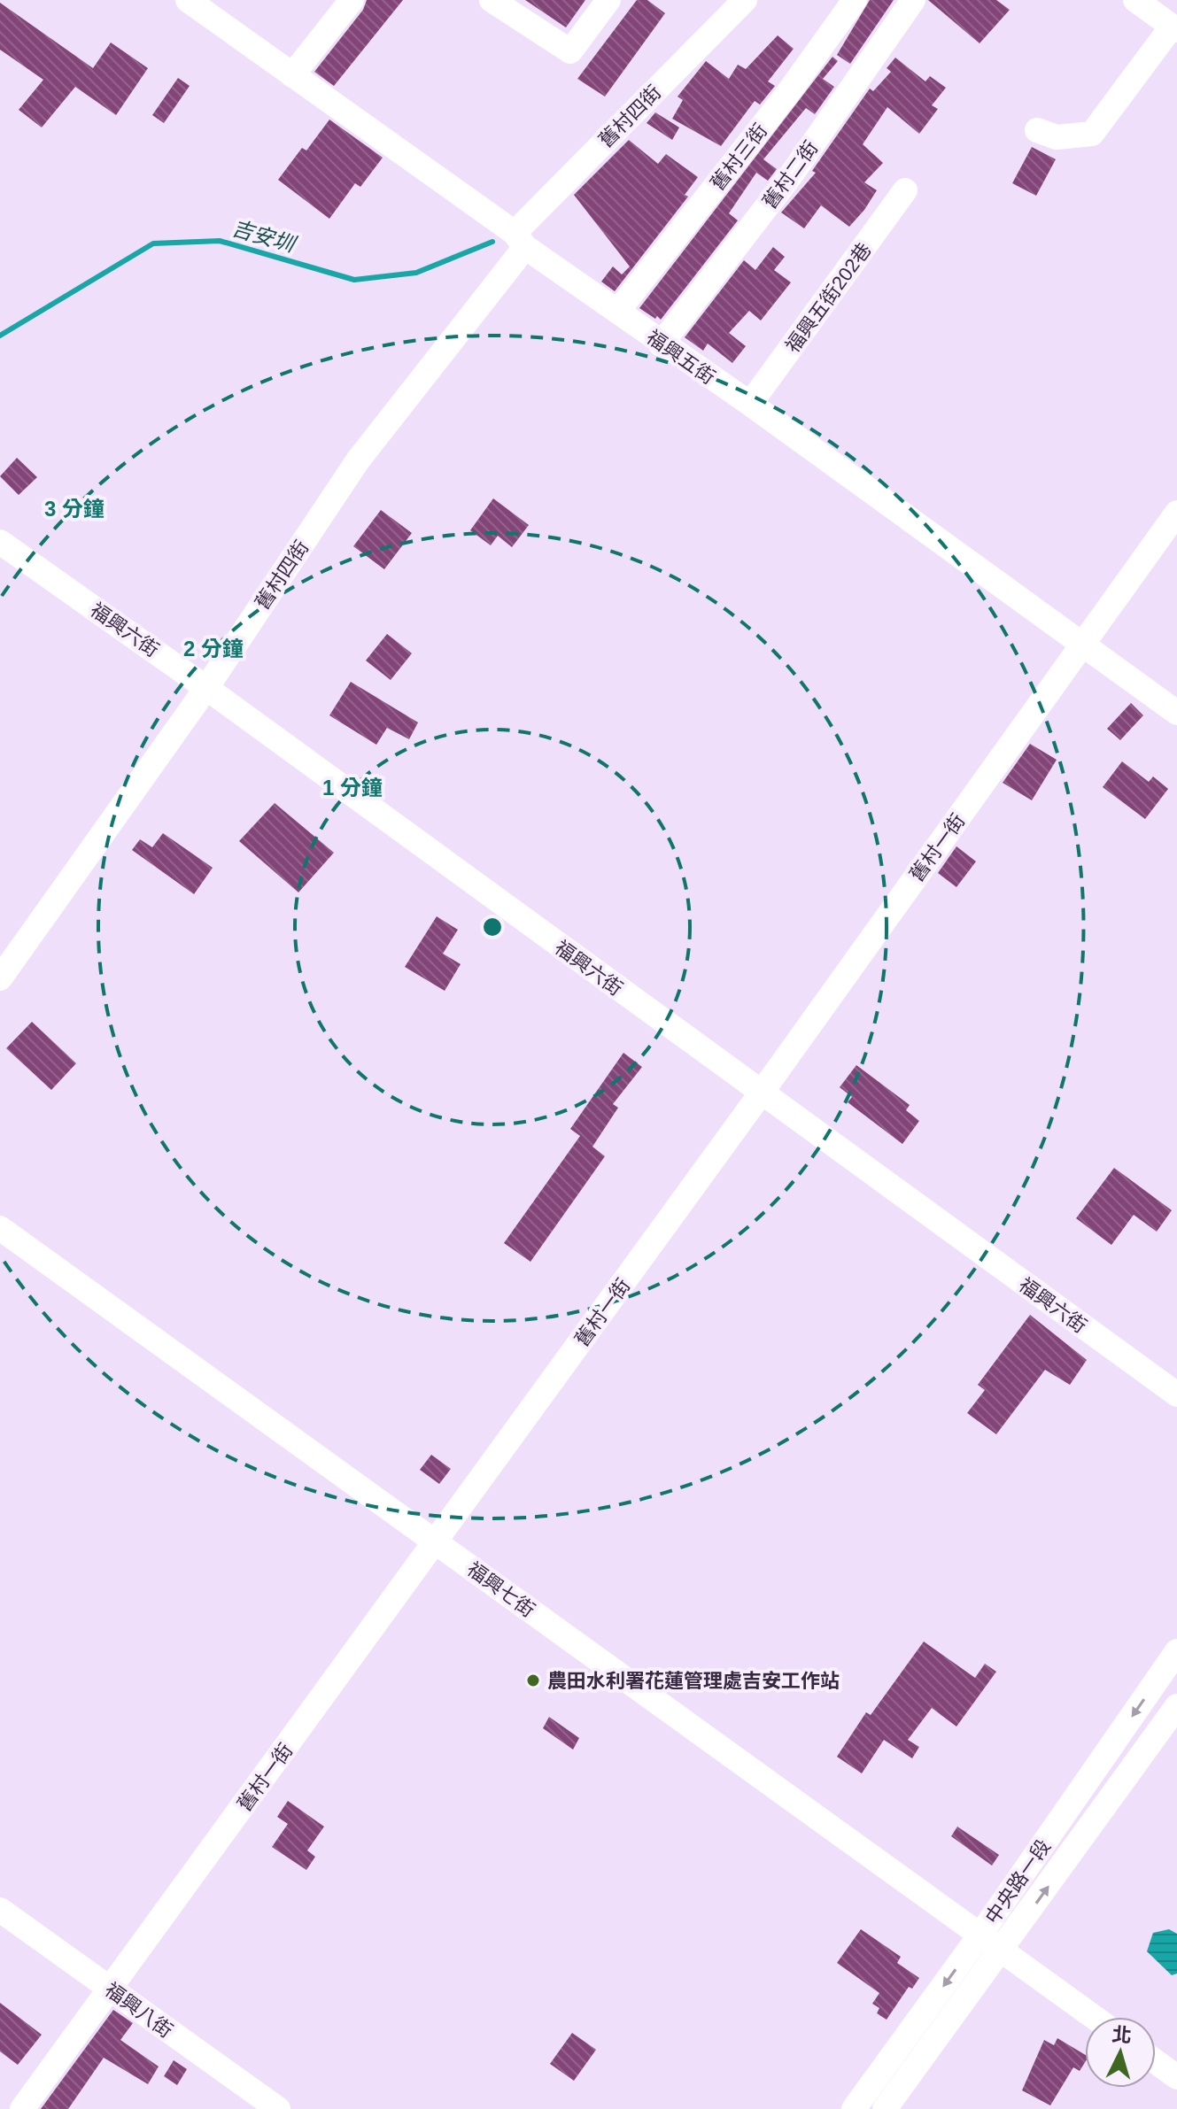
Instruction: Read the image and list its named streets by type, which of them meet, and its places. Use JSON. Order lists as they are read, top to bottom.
{
  "streets": {
    "street": [
      "舊村四街",
      "舊村三街",
      "舊村二街",
      "福興五街202巷",
      "福興五街",
      "福興六街",
      "舊村一街",
      "福興七街",
      "中央路一段",
      "福興八街"
    ]
  },
  "crossings": [
    ["舊村四街", "福興五街"],
    ["舊村四街", "福興六街"],
    ["舊村三街", "福興五街"],
    ["舊村二街", "福興五街"],
    ["福興五街202巷", "福興五街"],
    ["福興五街", "舊村一街"],
    ["福興六街", "舊村一街"],
    ["舊村一街", "福興七街"],
    ["舊村一街", "福興八街"],
    ["福興七街", "中央路一段"]
  ],
  "water": ["吉安圳"],
  "places": ["農田水利署花蓮管理處吉安工作站"],
  "north": "top",
  "rings": ["3 分鐘", "2 分鐘", "1 分鐘"]
}
